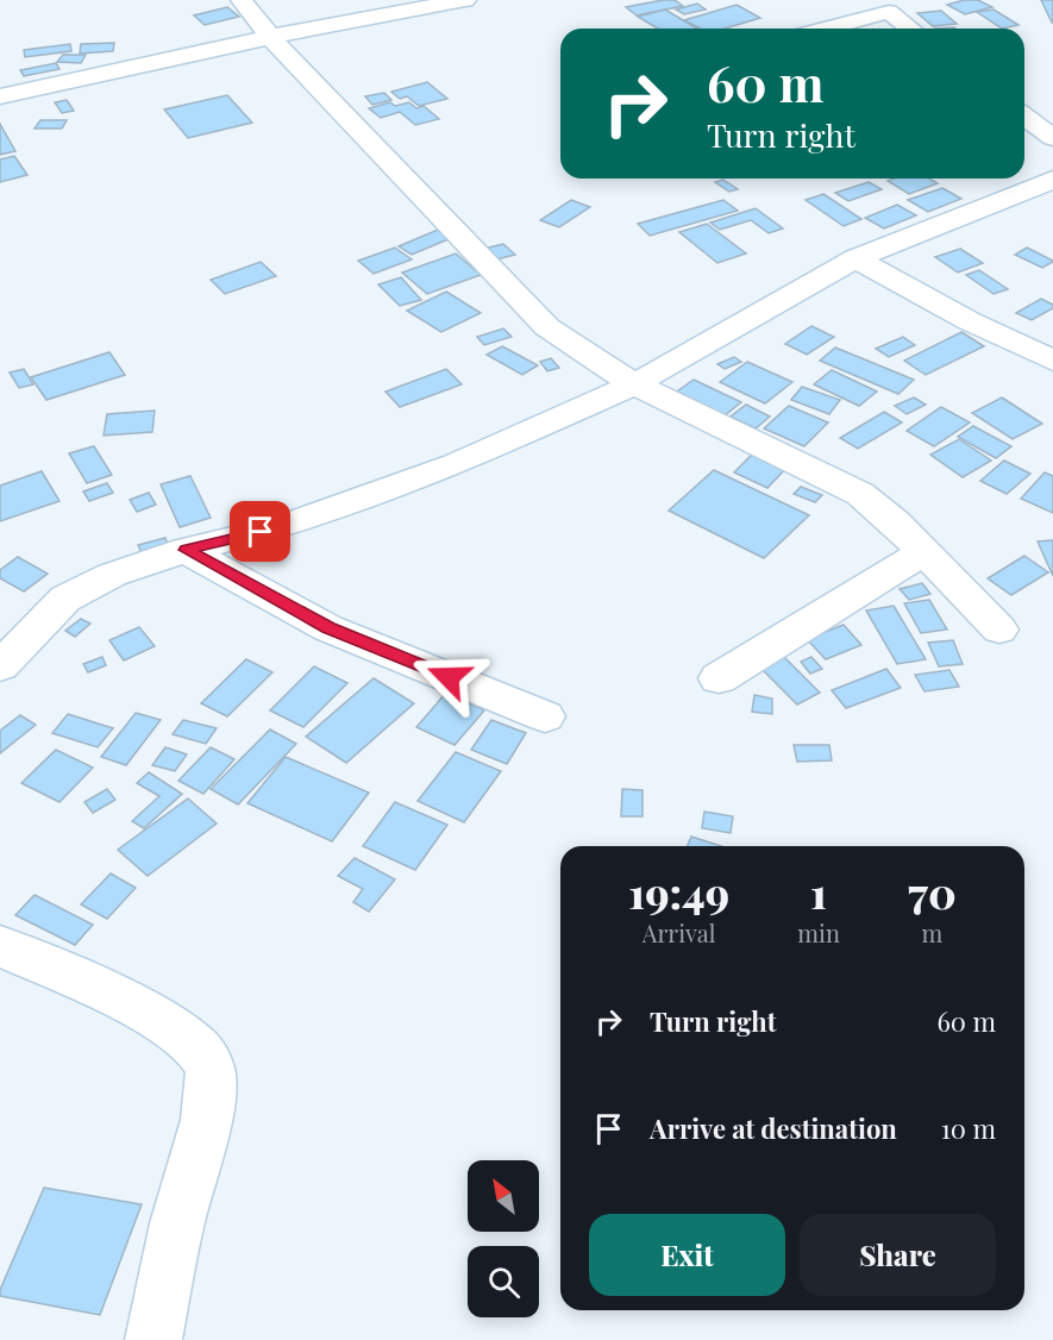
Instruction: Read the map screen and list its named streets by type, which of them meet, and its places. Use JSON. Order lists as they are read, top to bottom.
{
  "north": "top left",
  "page": {
    "turn": ["60 m", "Turn right"],
    "eta": [
      "19:49",
      "Arrival",
      "1",
      "min",
      "70",
      "m"
    ],
    "list": [
      {
        "name": "Turn right",
        "value": "60 m"
      },
      {
        "name": "Arrive at destination",
        "value": "10 m"
      }
    ],
    "buttons": ["Exit", "Share"]
  }
}
